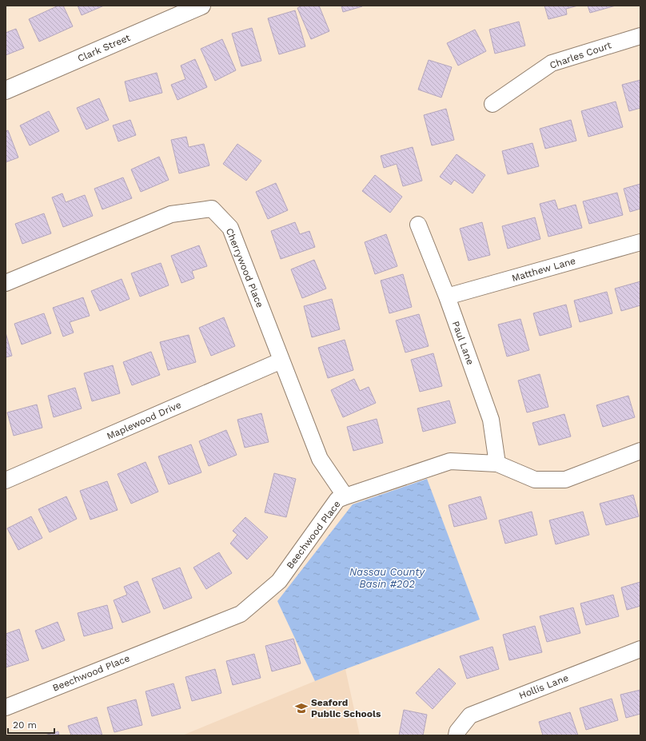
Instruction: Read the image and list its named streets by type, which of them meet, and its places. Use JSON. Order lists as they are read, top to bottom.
{
  "streets": {
    "street": [
      "Clark Street",
      "Charles Court",
      "Cherrywood Place",
      "Matthew Lane",
      "Paul Lane",
      "Maplewood Drive",
      "Beechwood Place",
      "Hollis Lane"
    ]
  },
  "crossings": [
    ["Cherrywood Place", "Maplewood Drive"],
    ["Cherrywood Place", "Beechwood Place"],
    ["Matthew Lane", "Paul Lane"],
    ["Paul Lane", "Beechwood Place"]
  ],
  "water": ["Nassau County Basin #202"],
  "places": {
    "school or university": ["Seaford Public Schools"]
  },
  "scale_bar": "20 m"
}
